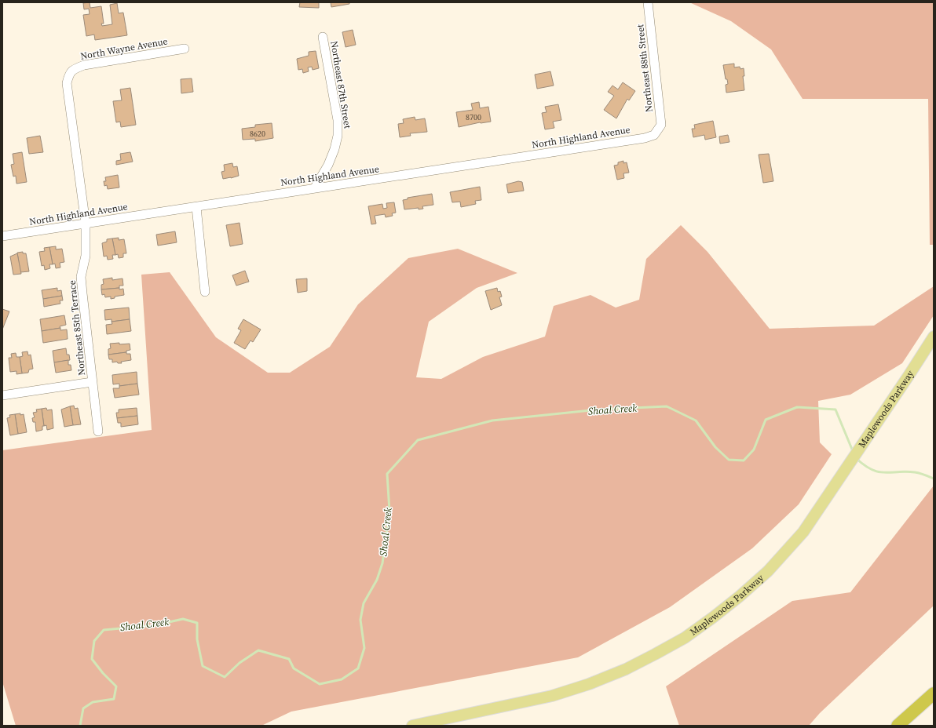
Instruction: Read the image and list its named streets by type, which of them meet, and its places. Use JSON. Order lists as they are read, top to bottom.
{
  "streets": {
    "main road": ["Maplewoods Parkway"],
    "street": [
      "North Wayne Avenue",
      "Northeast 88th Street",
      "Northeast 87th Street",
      "North Highland Avenue",
      "Northeast 85th Terrace"
    ]
  },
  "crossings": [
    ["North Wayne Avenue", "Northeast 85th Terrace"],
    ["Northeast 88th Street", "North Highland Avenue"],
    ["Northeast 87th Street", "North Highland Avenue"],
    ["North Highland Avenue", "Northeast 85th Terrace"]
  ],
  "water": ["Shoal Creek"],
  "house_numbers": ["8700", "8620"]
}
